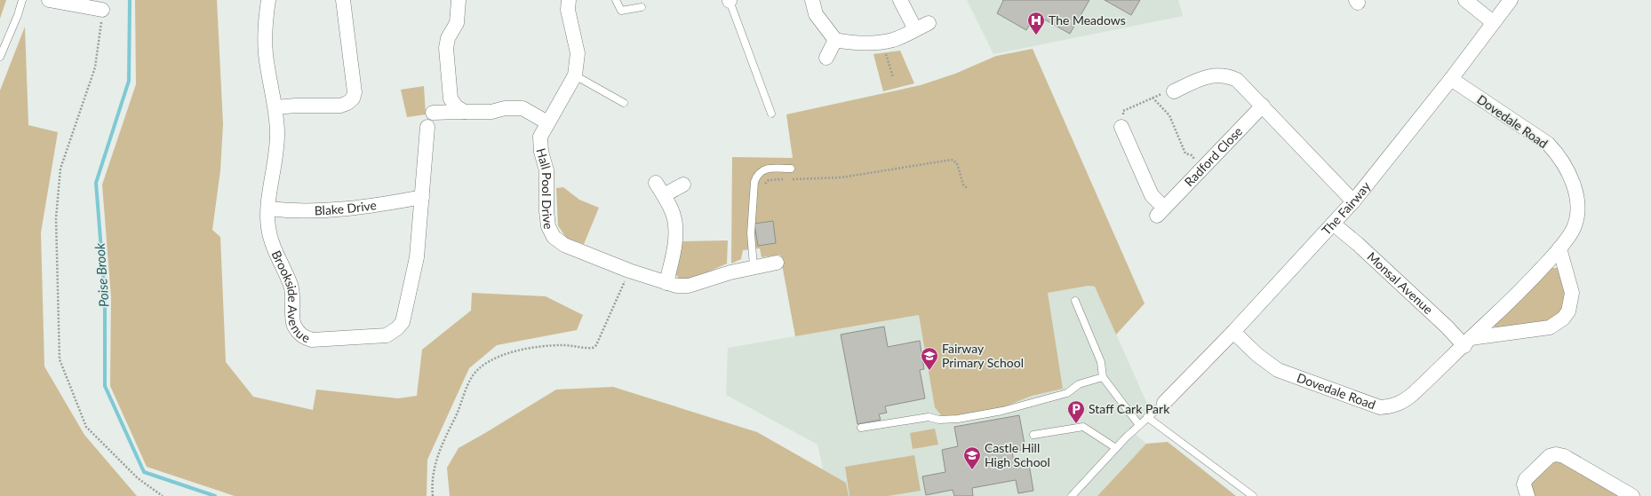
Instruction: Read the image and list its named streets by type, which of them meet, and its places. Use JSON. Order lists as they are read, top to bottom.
{
  "streets": {
    "street": [
      "Dovedale Road",
      "Radford Close",
      "Hall Pool Drive",
      "Blake Drive",
      "The Fairway",
      "Monsal Avenue",
      "Brookside Avenue"
    ]
  },
  "crossings": [
    ["Dovedale Road", "The Fairway"],
    ["Dovedale Road", "Monsal Avenue"],
    ["Blake Drive", "Brookside Avenue"],
    ["The Fairway", "Monsal Avenue"]
  ],
  "water": ["Poise Brook"],
  "places": {
    "hospital": ["The Meadows"],
    "school or university": ["Fairway Primary School", "Castle Hill High School"],
    "parking": ["Staff Cark Park"]
  }
}
